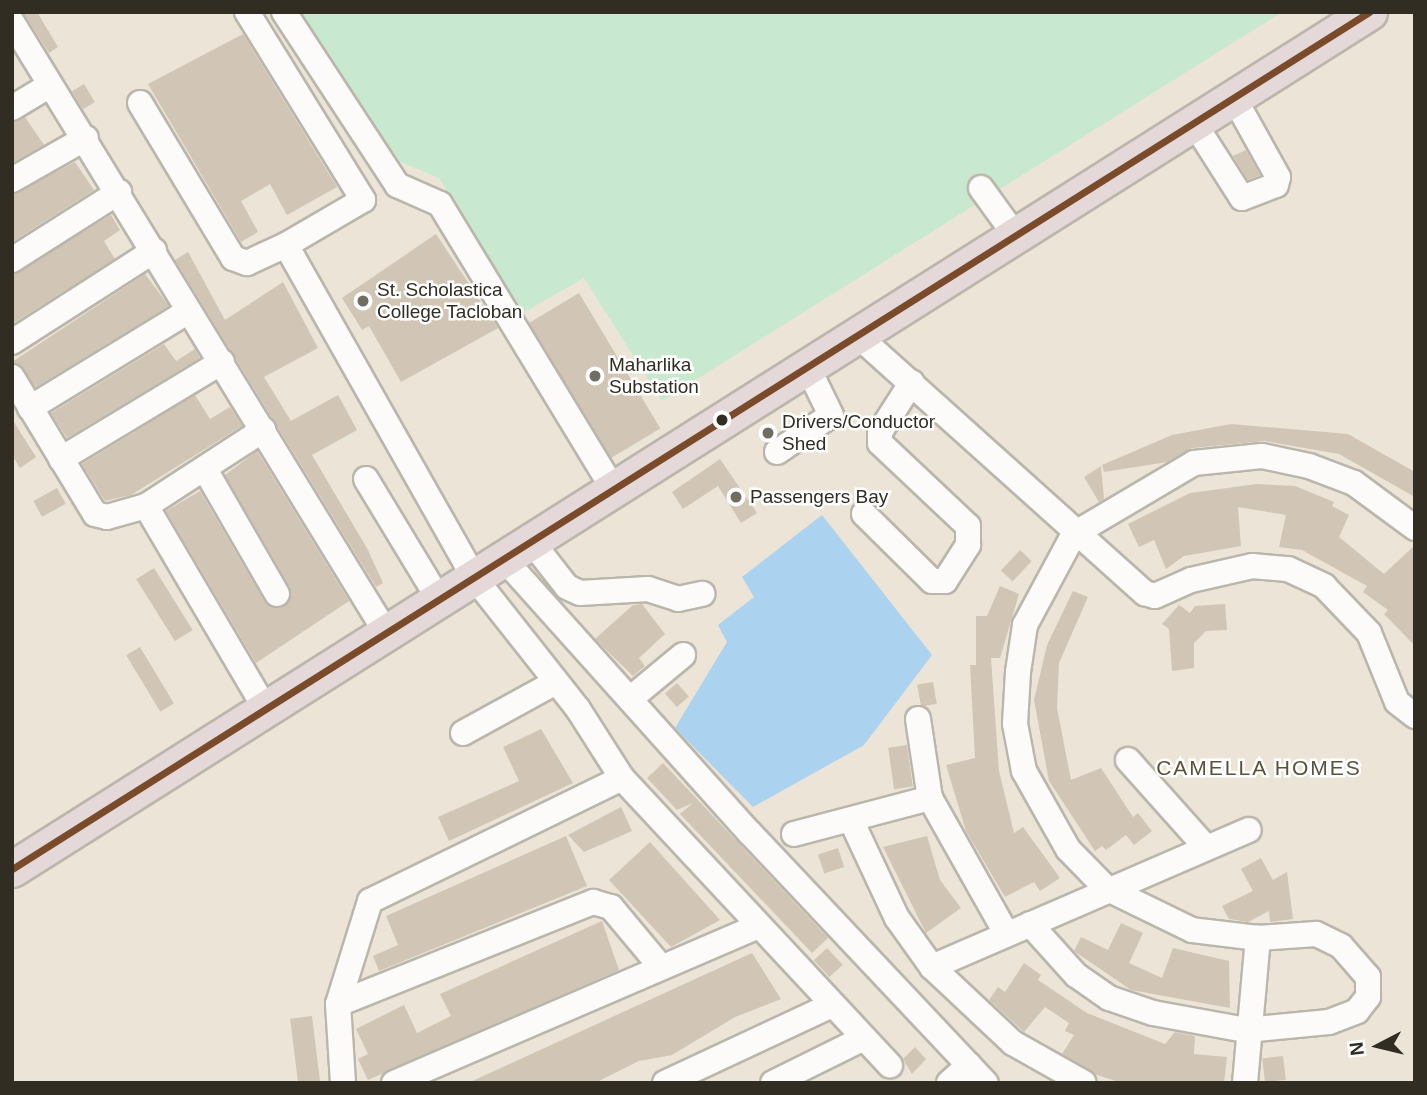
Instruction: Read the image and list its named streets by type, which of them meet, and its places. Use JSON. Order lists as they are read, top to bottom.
{
  "districts": ["CAMELLA HOMES"],
  "places": [
    "St. Scholastica College Tacloban",
    "Maharlika Substation",
    "Drivers/Conductor Shed",
    "Passengers Bay"
  ],
  "north": "left"
}
